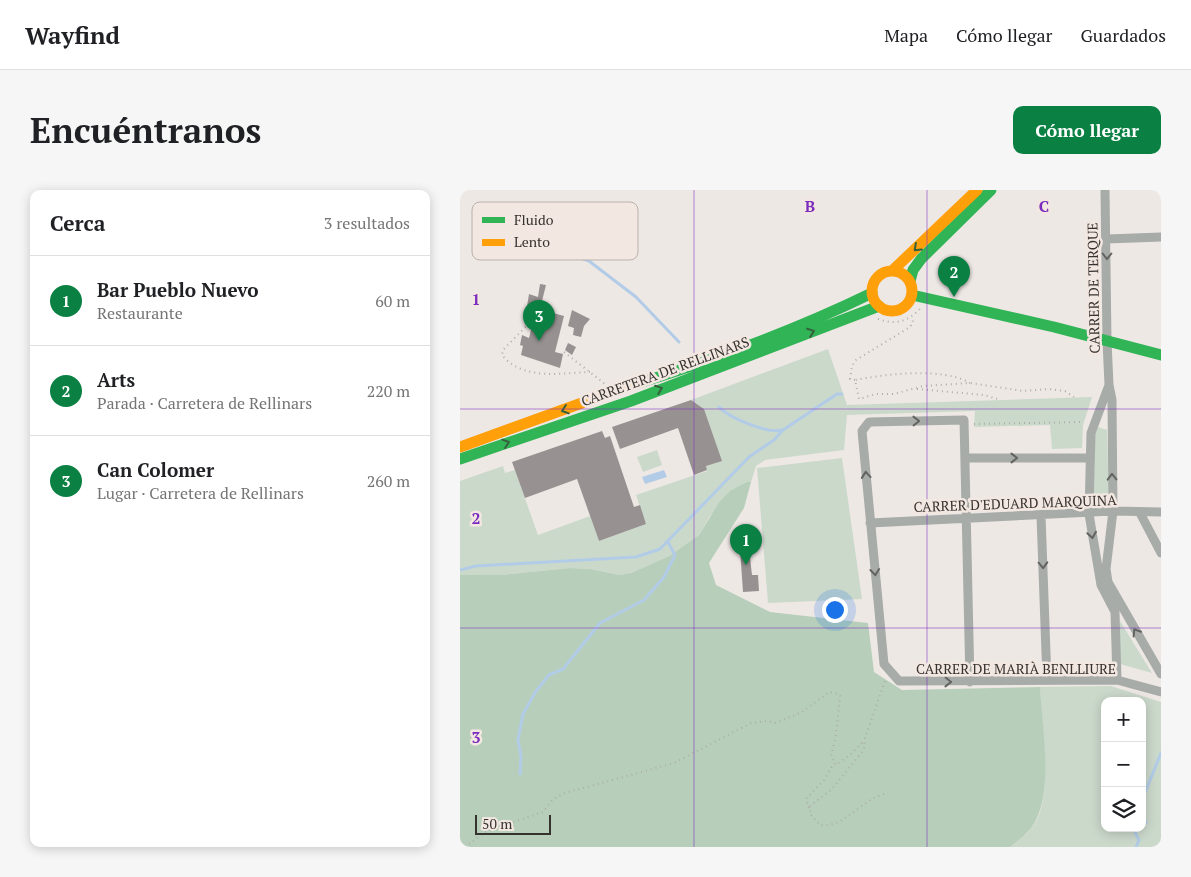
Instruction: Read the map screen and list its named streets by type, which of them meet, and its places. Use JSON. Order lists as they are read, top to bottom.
{
  "streets": {
    "street": [
      "CARRER DE TERQUE",
      "CARRETERA DE RELLINARS",
      "CARRER D'EDUARD MARQUINA",
      "CARRER DE MARIÀ BENLLIURE"
    ]
  },
  "crossings": [
    ["CARRER DE TERQUE", "CARRER D'EDUARD MARQUINA"],
    ["CARRER DE TERQUE", "CARRER DE MARIÀ BENLLIURE"]
  ],
  "legend": ["Fluido", "Lento"],
  "scale_bar": "50 m",
  "page": {
    "header": "Wayfind",
    "nav": ["Mapa", "Cómo llegar", "Guardados"],
    "buttons": "Cómo llegar",
    "title": "Encuéntranos",
    "heading": ["Cerca", "3 resultados"],
    "list": [
      {
        "mark": "1",
        "name": "Bar Pueblo Nuevo",
        "note": "Restaurante",
        "value": "60 m"
      },
      {
        "mark": "2",
        "name": "Arts",
        "note": "Parada · Carretera de Rellinars",
        "value": "220 m"
      },
      {
        "mark": "3",
        "name": "Can Colomer",
        "note": "Lugar · Carretera de Rellinars",
        "value": "260 m"
      }
    ],
    "pins": ["2", "3", "1"],
    "map_buttons": ["+", "−"],
    "scale": "50 m"
  },
  "grid": {
    "columns": ["B", "C"],
    "rows": ["1", "2", "3"]
  }
}
